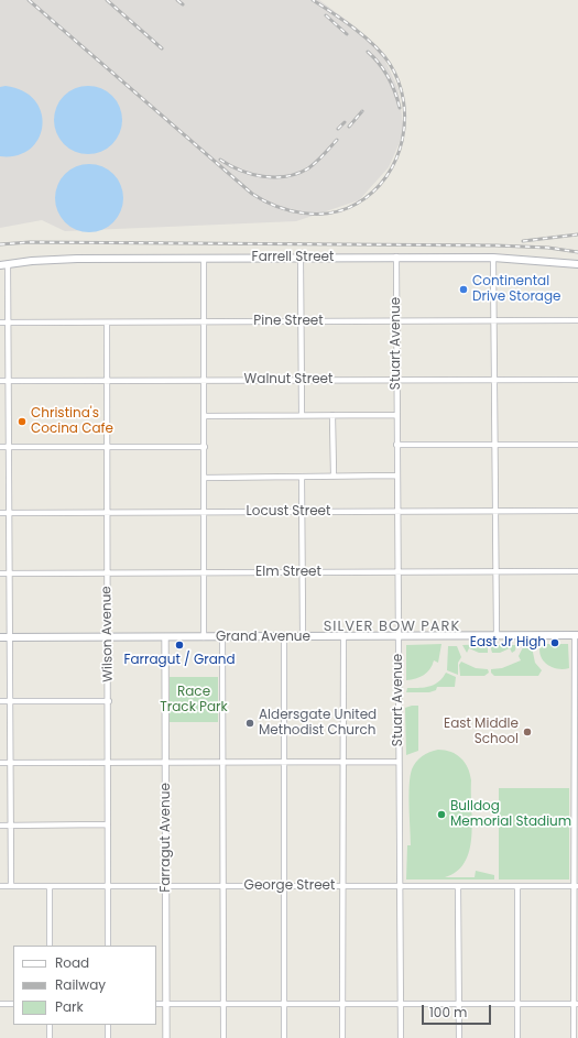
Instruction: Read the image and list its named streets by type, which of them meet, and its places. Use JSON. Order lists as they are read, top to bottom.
{
  "streets": {
    "main road": ["Farrell Street", "Grand Avenue"],
    "street": [
      "Pine Street",
      "Stuart Avenue",
      "Walnut Street",
      "Locust Street",
      "Elm Street",
      "Wilson Avenue",
      "Farragut Avenue",
      "George Street"
    ]
  },
  "crossings": [
    ["Farrell Street", "Stuart Avenue"],
    ["Pine Street", "Stuart Avenue"],
    ["Pine Street", "Wilson Avenue"],
    ["Stuart Avenue", "Walnut Street"],
    ["Stuart Avenue", "Locust Street"],
    ["Stuart Avenue", "Elm Street"],
    ["Stuart Avenue", "Grand Avenue"],
    ["Stuart Avenue", "George Street"],
    ["Walnut Street", "Wilson Avenue"],
    ["Locust Street", "Wilson Avenue"],
    ["Elm Street", "Wilson Avenue"],
    ["Wilson Avenue", "Grand Avenue"],
    ["Wilson Avenue", "George Street"],
    ["Grand Avenue", "Farragut Avenue"],
    ["Farragut Avenue", "George Street"]
  ],
  "districts": ["SILVER BOW PARK"],
  "parks": ["Race Track Park"],
  "places": [
    "Continental Drive Storage",
    "Christina's Cocina Cafe",
    "East Jr High",
    "Farragut / Grand",
    "Aldersgate United Methodist Church",
    "East Middle School",
    "Bulldog Memorial Stadium"
  ],
  "legend": ["Road", "Railway", "Park"],
  "scale_bar": "100 m"
}
